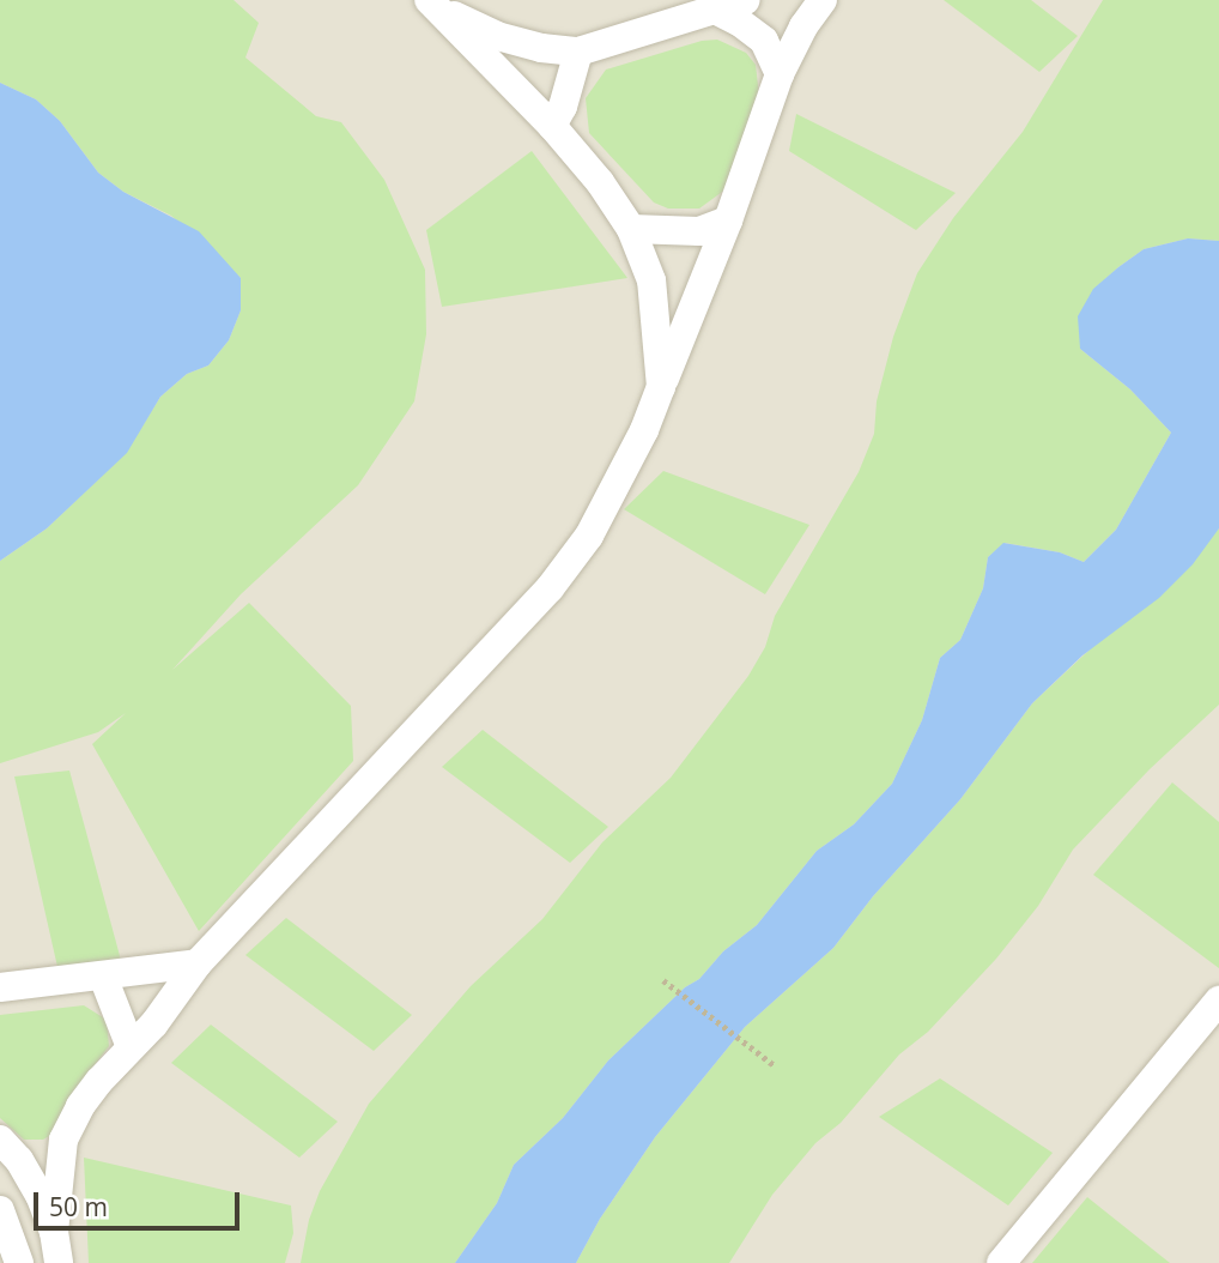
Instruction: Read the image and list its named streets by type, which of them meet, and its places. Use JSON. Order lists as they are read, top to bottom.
{
  "scale_bar": "50 m"
}
